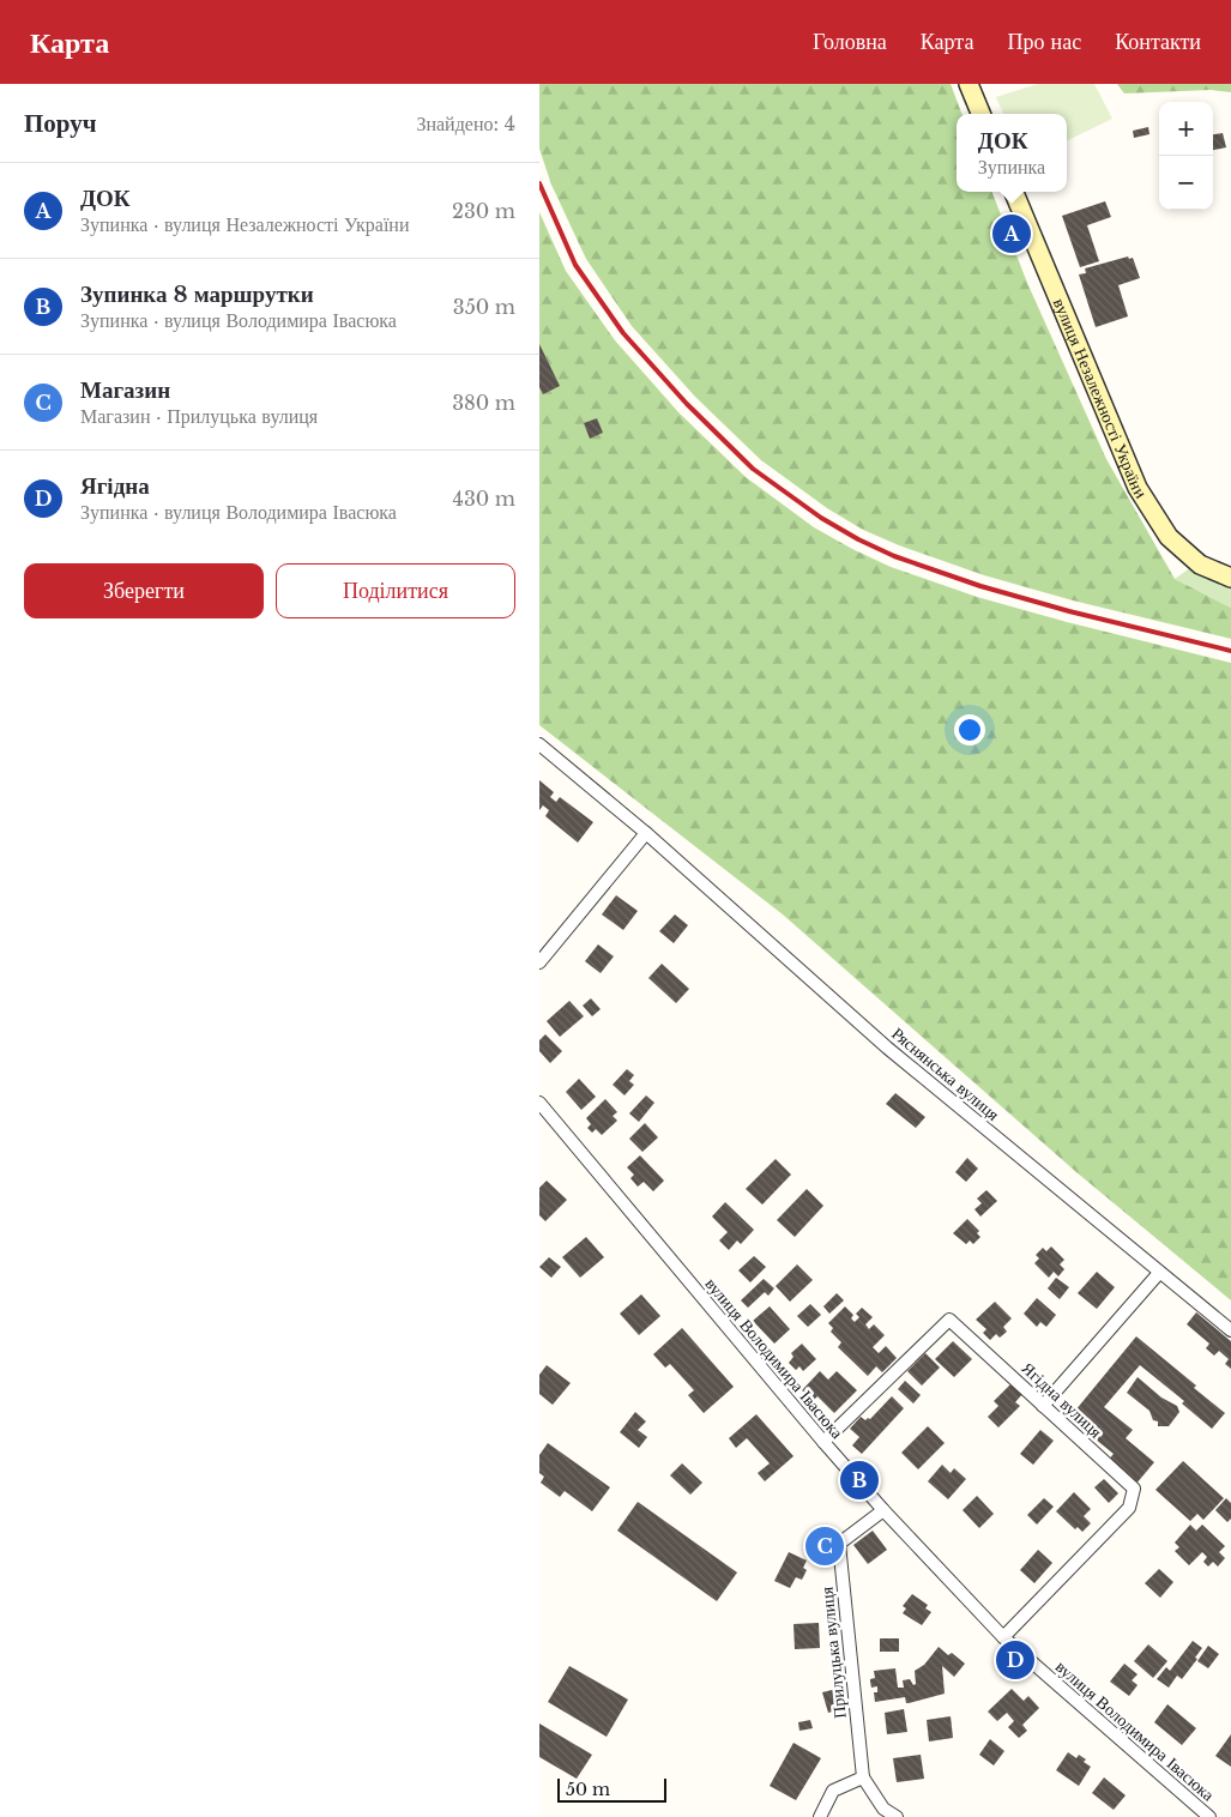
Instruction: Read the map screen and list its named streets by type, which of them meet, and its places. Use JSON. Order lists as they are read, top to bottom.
{
  "streets": {
    "main road": ["вулиця Незалежності України"],
    "street": [
      "Ряснянська вулиця",
      "вулиця Володимира Івасюка",
      "Ягідна вулиця",
      "Прилуцька вулиця"
    ]
  },
  "crossings": [
    ["вулиця Володимира Івасюка", "Ягідна вулиця"],
    ["вулиця Володимира Івасюка", "Прилуцька вулиця"]
  ],
  "scale_bar": "50 m",
  "page": {
    "header": "Карта",
    "nav": [
      "Головна",
      "Карта",
      "Про нас",
      "Контакти"
    ],
    "heading": ["Поруч", "Знайдено: 4"],
    "map_buttons": ["+", "−"],
    "popup": ["ДОК", "Зупинка"],
    "list": [
      {
        "mark": "A",
        "name": "ДОК",
        "note": "Зупинка · вулиця Незалежності України",
        "value": "230 m"
      },
      {
        "mark": "B",
        "name": "Зупинка 8 маршрутки",
        "note": "Зупинка · вулиця Володимира Івасюка",
        "value": "350 m"
      },
      {
        "mark": "C",
        "name": "Магазин",
        "note": "Магазин · Прилуцька вулиця",
        "value": "380 m"
      },
      {
        "mark": "D",
        "name": "Ягідна",
        "note": "Зупинка · вулиця Володимира Івасюка",
        "value": "430 m"
      }
    ],
    "pins": [
      "A",
      "B",
      "C",
      "D"
    ],
    "buttons": ["Зберегти", "Поділитися"],
    "scale": "50 m"
  }
}
